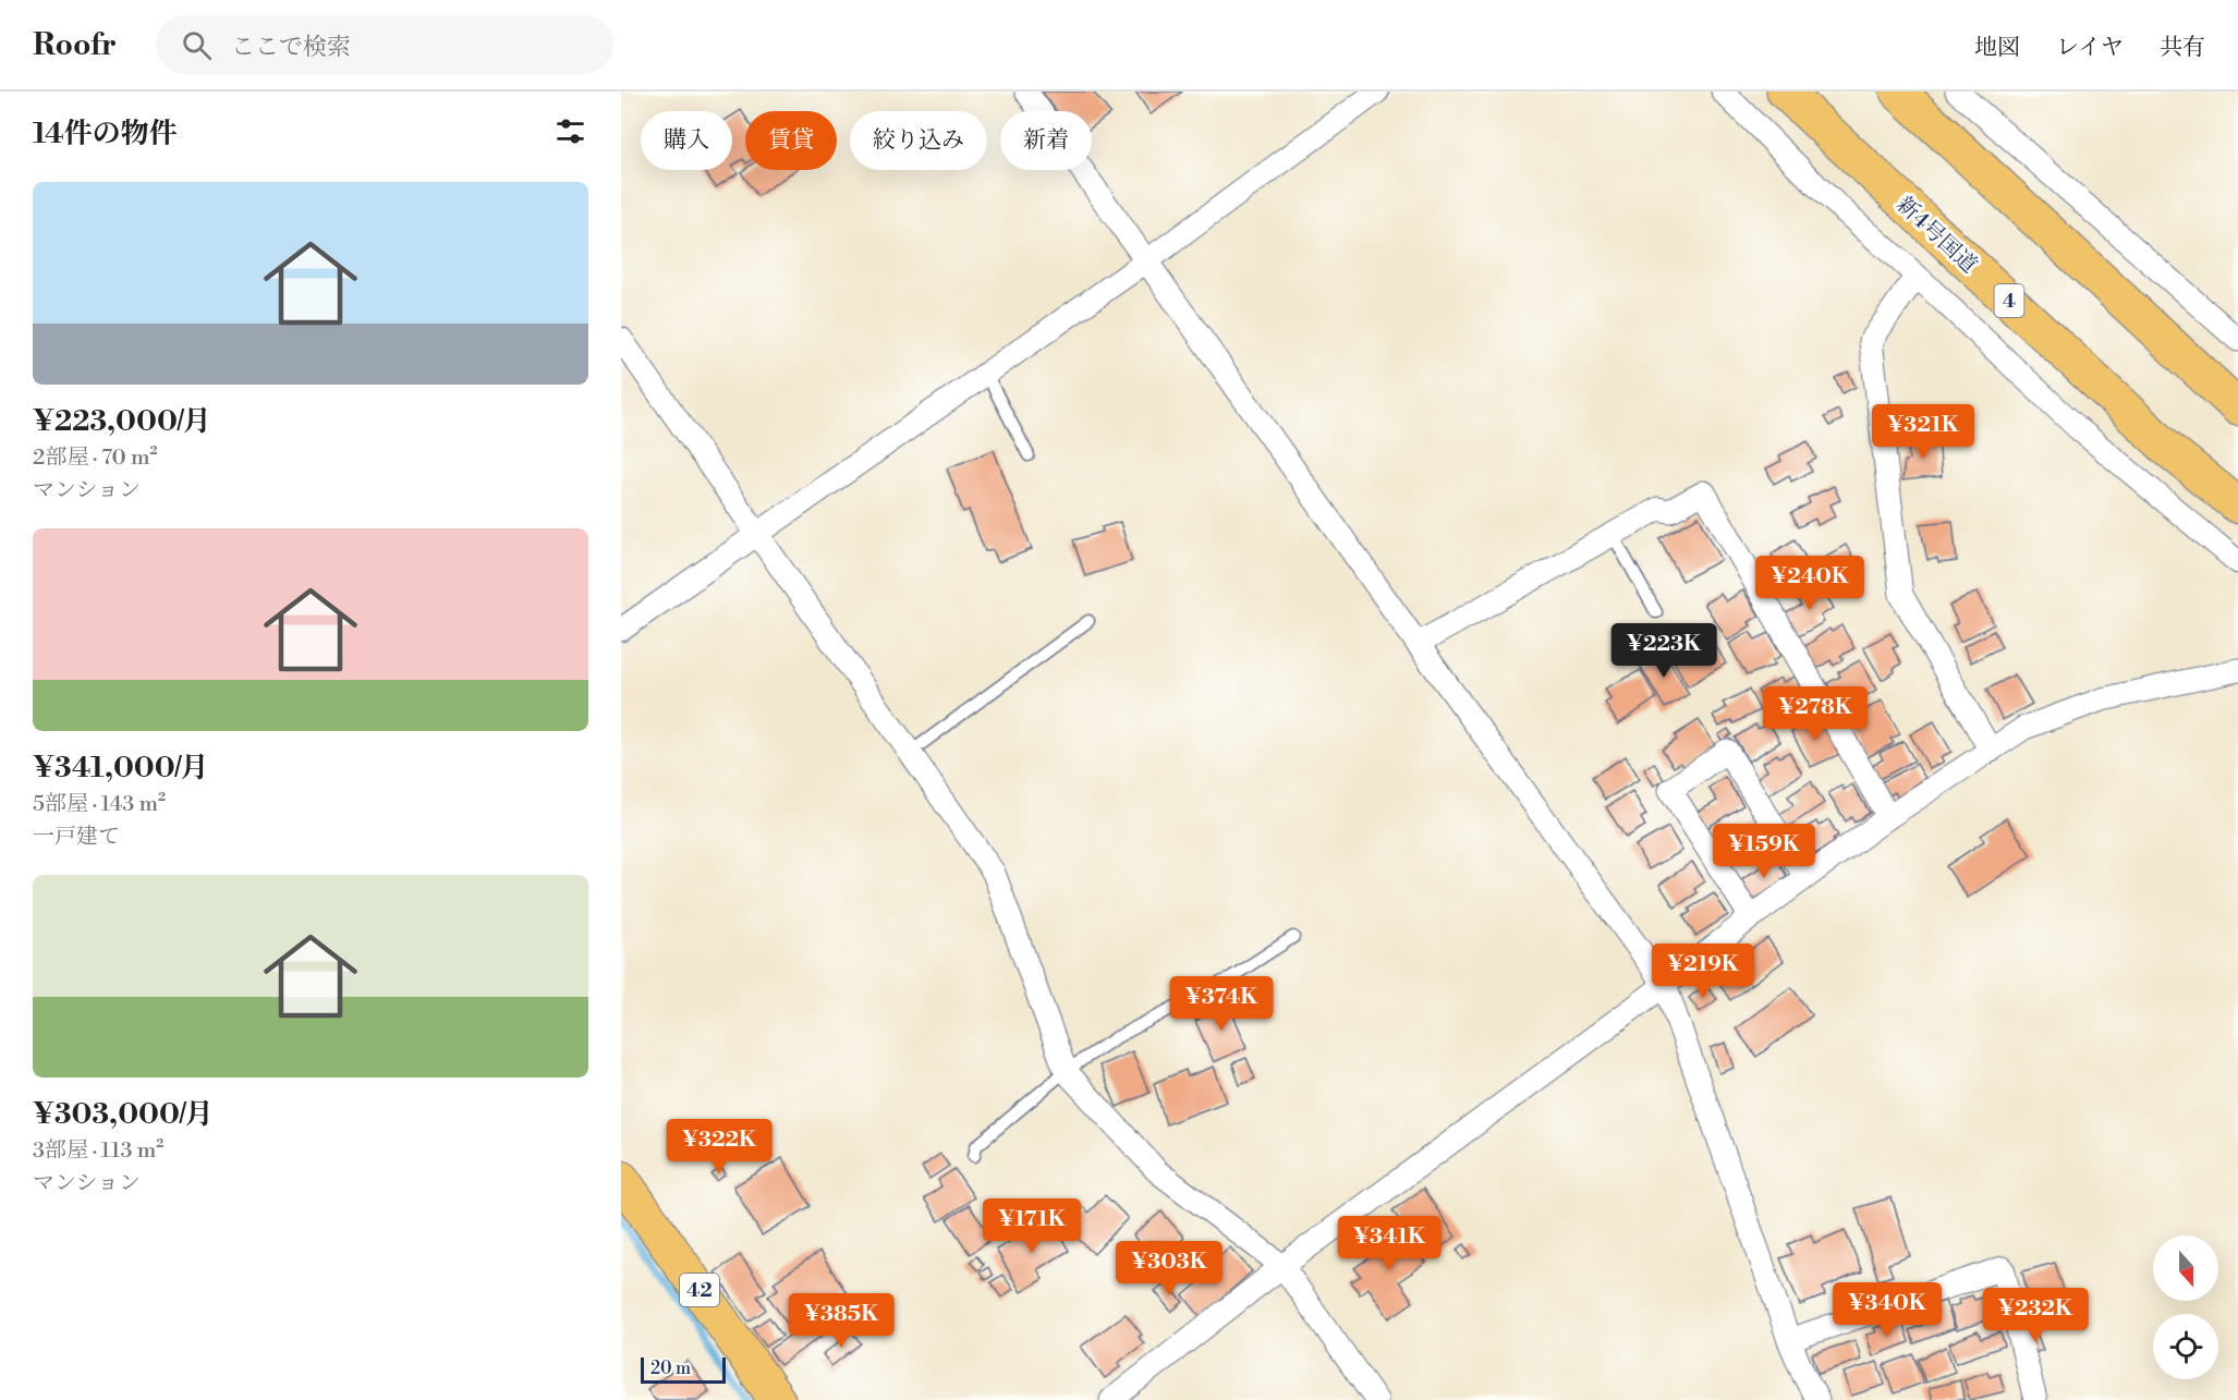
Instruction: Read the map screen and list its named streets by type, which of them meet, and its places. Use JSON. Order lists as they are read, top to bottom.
{
  "streets": {
    "main road": ["新4号国道", "4", "42"]
  },
  "scale_bar": "20 m",
  "north": "bottom",
  "page": {
    "header": "Roofr",
    "search": "ここで検索",
    "nav": ["地図", "レイヤ", "共有"],
    "heading": "14件の物件",
    "chip": [
      "購入",
      "賃貸",
      "絞り込み",
      "新着"
    ],
    "list": [
      {
        "name": "¥223,000/月",
        "note": "2部屋 · 70 m² · マンション"
      },
      {
        "name": "¥341,000/月",
        "note": "5部屋 · 143 m² · 一戸建て"
      },
      {
        "name": "¥303,000/月",
        "note": "3部屋 · 113 m² · マンション"
      }
    ],
    "price": [
      "¥321K",
      "¥240K",
      "¥223K",
      "¥278K",
      "¥159K",
      "¥219K",
      "¥374K",
      "¥322K",
      "¥171K",
      "¥341K",
      "¥303K",
      "¥340K",
      "¥232K",
      "¥385K"
    ],
    "scale": "20 m"
  }
}
